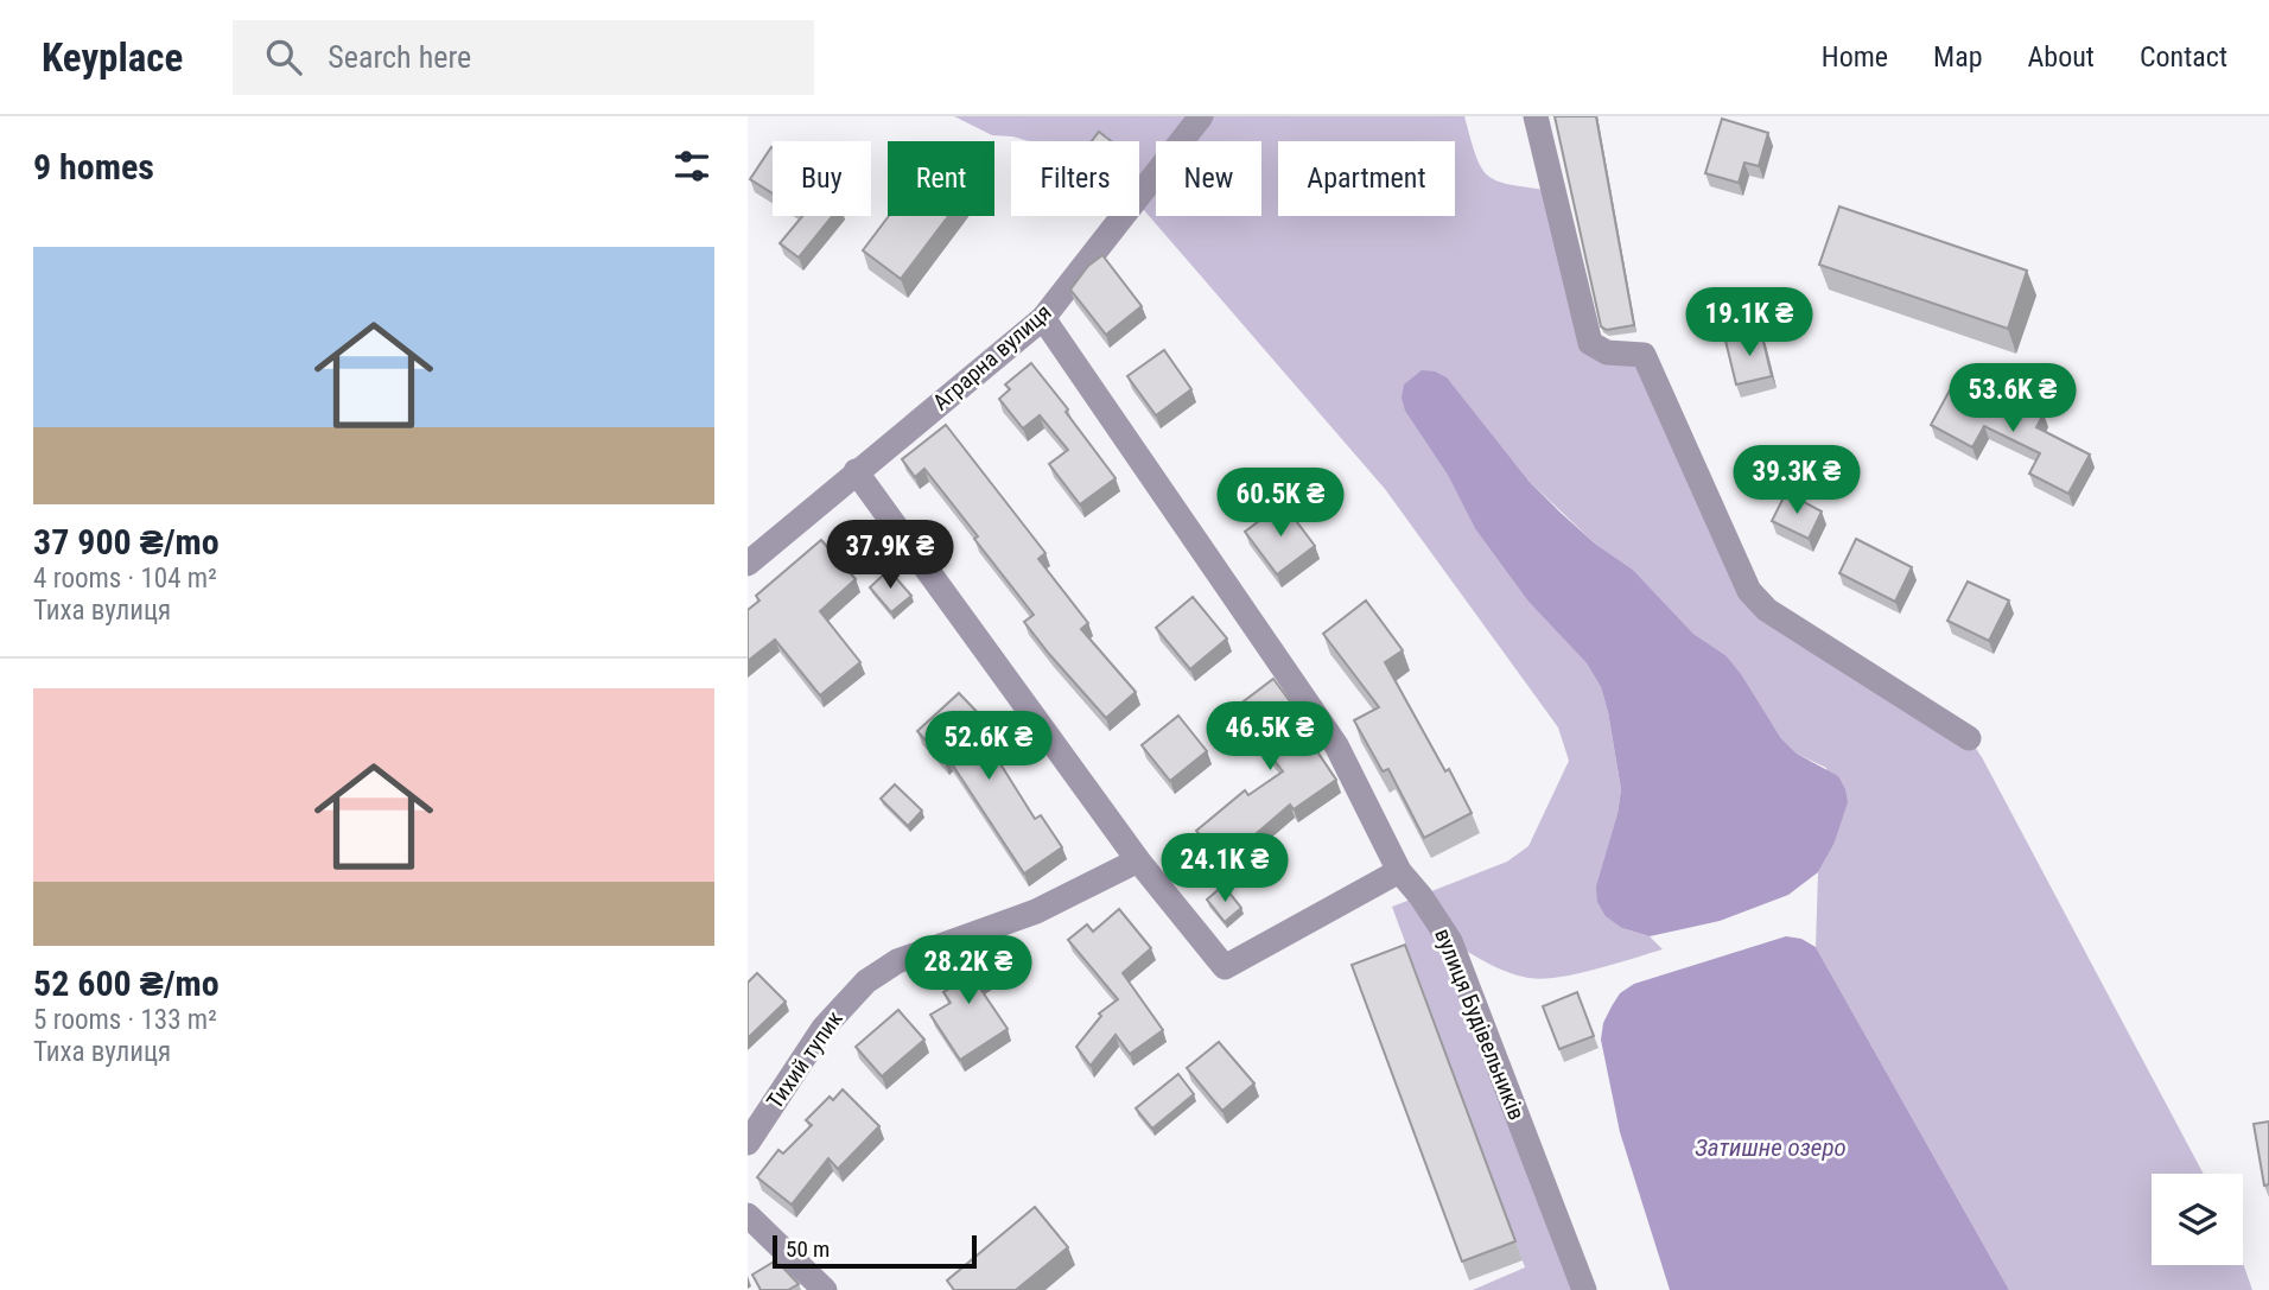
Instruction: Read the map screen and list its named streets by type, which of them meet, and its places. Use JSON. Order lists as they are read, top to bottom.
{
  "streets": {
    "street": ["Аграрна вулиця", "вулиця Будівельників", "Тихий тупик"]
  },
  "crossings": [
    ["Аграрна вулиця", "вулиця Будівельників"]
  ],
  "water": ["Затишне озеро"],
  "scale_bar": "50 m",
  "page": {
    "header": "Keyplace",
    "search": "Search here",
    "nav": [
      "Home",
      "Map",
      "About",
      "Contact"
    ],
    "heading": "9 homes",
    "chip": [
      "Buy",
      "Rent",
      "Filters",
      "New",
      "Apartment"
    ],
    "list": [
      {
        "name": "37 900 ₴/mo",
        "note": "4 rooms · 104 m² · Тиха вулиця"
      },
      {
        "name": "52 600 ₴/mo",
        "note": "5 rooms · 133 m² · Тиха вулиця"
      }
    ],
    "price": [
      "19.1K ₴",
      "53.6K ₴",
      "39.3K ₴",
      "60.5K ₴",
      "37.9K ₴",
      "46.5K ₴",
      "52.6K ₴",
      "24.1K ₴",
      "28.2K ₴"
    ],
    "scale": "50 m"
  }
}
